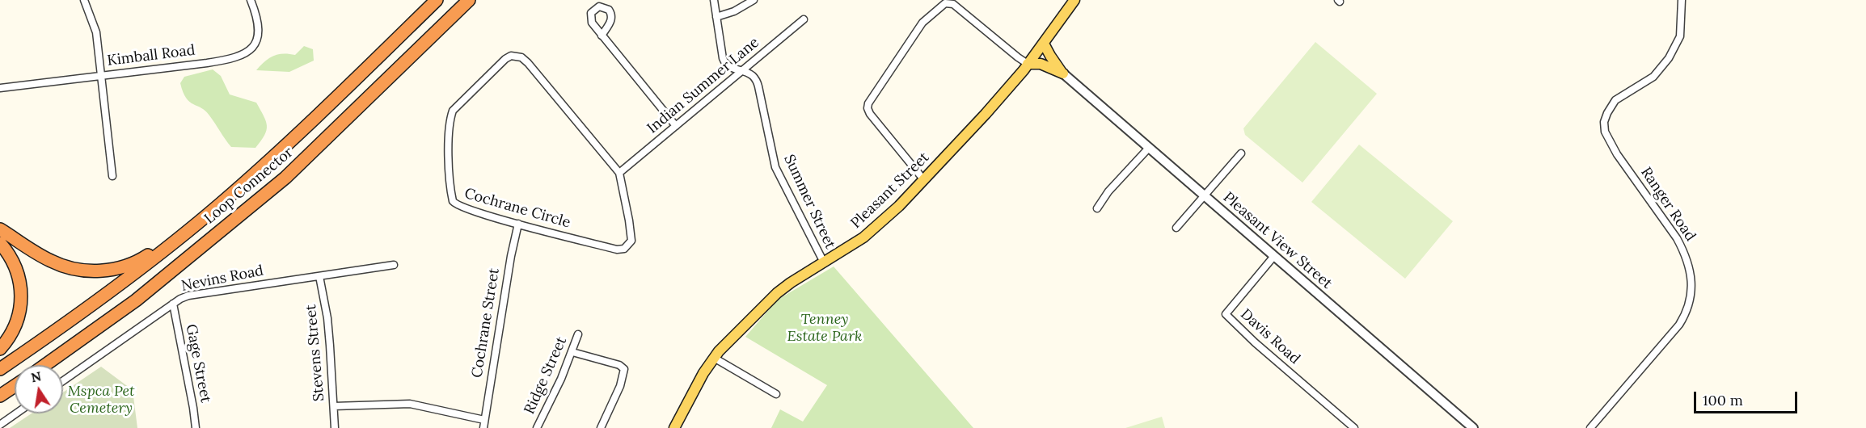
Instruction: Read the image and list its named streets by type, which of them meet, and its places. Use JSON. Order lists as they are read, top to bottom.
{
  "streets": {
    "highway": ["Loop Connector"],
    "main road": ["Pleasant Street"],
    "street": [
      "Kimball Road",
      "Indian Summer Lane",
      "Summer Street",
      "Ranger Road",
      "Cochrane Circle",
      "Pleasant View Street",
      "Nevins Road",
      "Cochrane Street",
      "Davis Road",
      "Stevens Street",
      "Gage Street",
      "Ridge Street"
    ]
  },
  "crossings": [
    ["Indian Summer Lane", "Summer Street"],
    ["Indian Summer Lane", "Cochrane Circle"],
    ["Pleasant Street", "Summer Street"],
    ["Cochrane Circle", "Cochrane Street"],
    ["Pleasant View Street", "Davis Road"],
    ["Nevins Road", "Stevens Street"],
    ["Nevins Road", "Gage Street"]
  ],
  "parks": ["Tenney Estate Park", "Mspca Pet Cemetery"],
  "scale_bar": "100 m",
  "north": "top"
}
